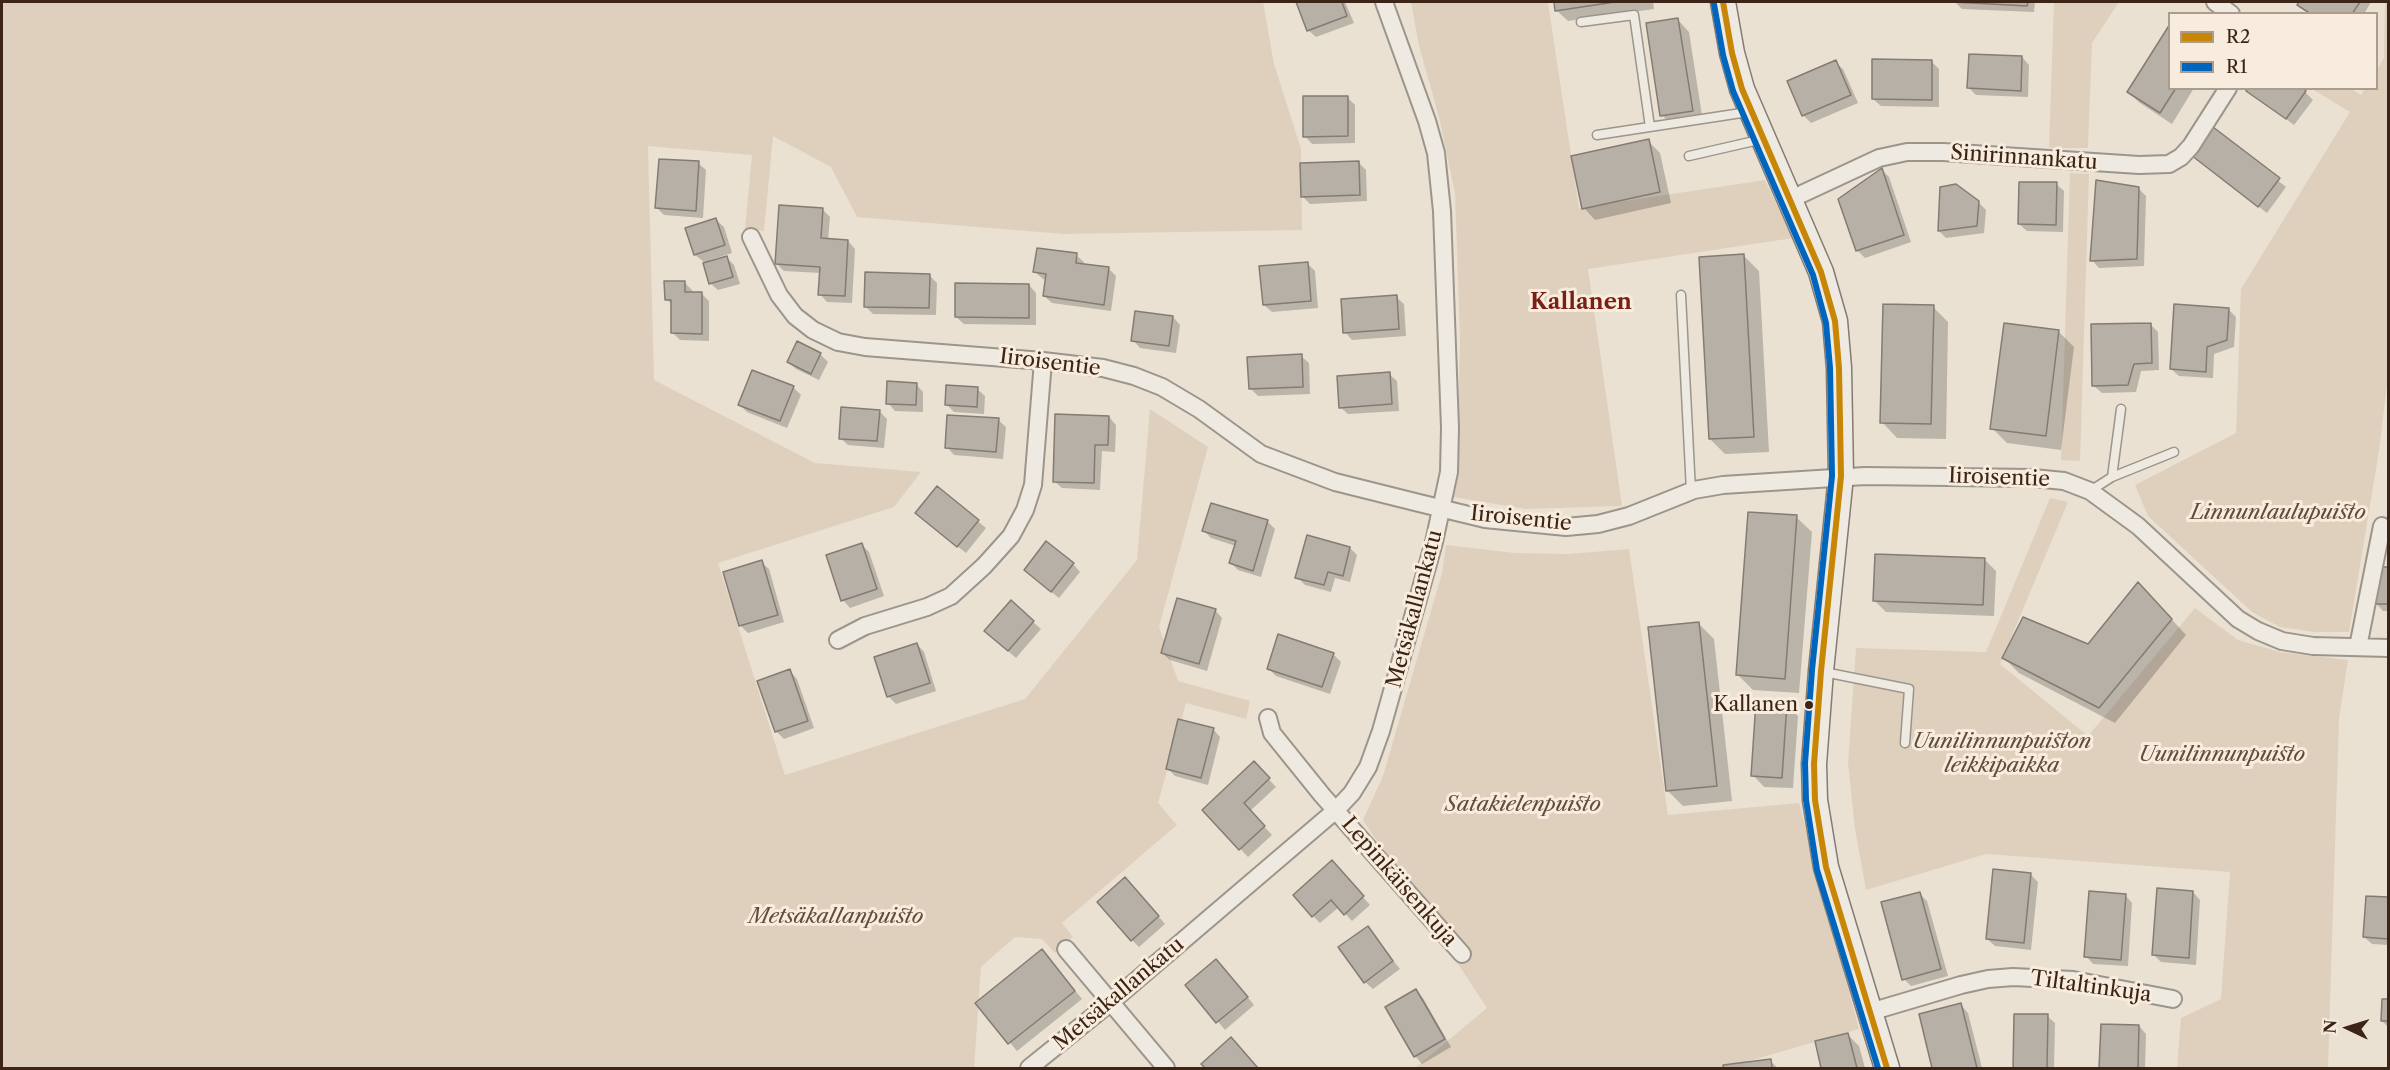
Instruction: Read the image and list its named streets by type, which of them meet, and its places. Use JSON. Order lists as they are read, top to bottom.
{
  "streets": {
    "street": [
      "Sinirinnankatu",
      "Iiroisentie",
      "Metsäkallankatu",
      "Lepinkäisenkuja",
      "Tiltaltinkuja"
    ]
  },
  "crossings": [
    ["Iiroisentie", "Metsäkallankatu"],
    ["Metsäkallankatu", "Lepinkäisenkuja"]
  ],
  "districts": ["Kallanen"],
  "parks": [
    "Linnunlaulupuisto",
    "Uunilinnunpuiston leikkipaikka",
    "Uunilinnunpuisto",
    "Satakielenpuisto",
    "Metsäkallanpuisto"
  ],
  "places": ["Kallanen"],
  "lines": ["transit line R2", "transit line R1"],
  "legend": ["R2", "R1"],
  "north": "left"
}
